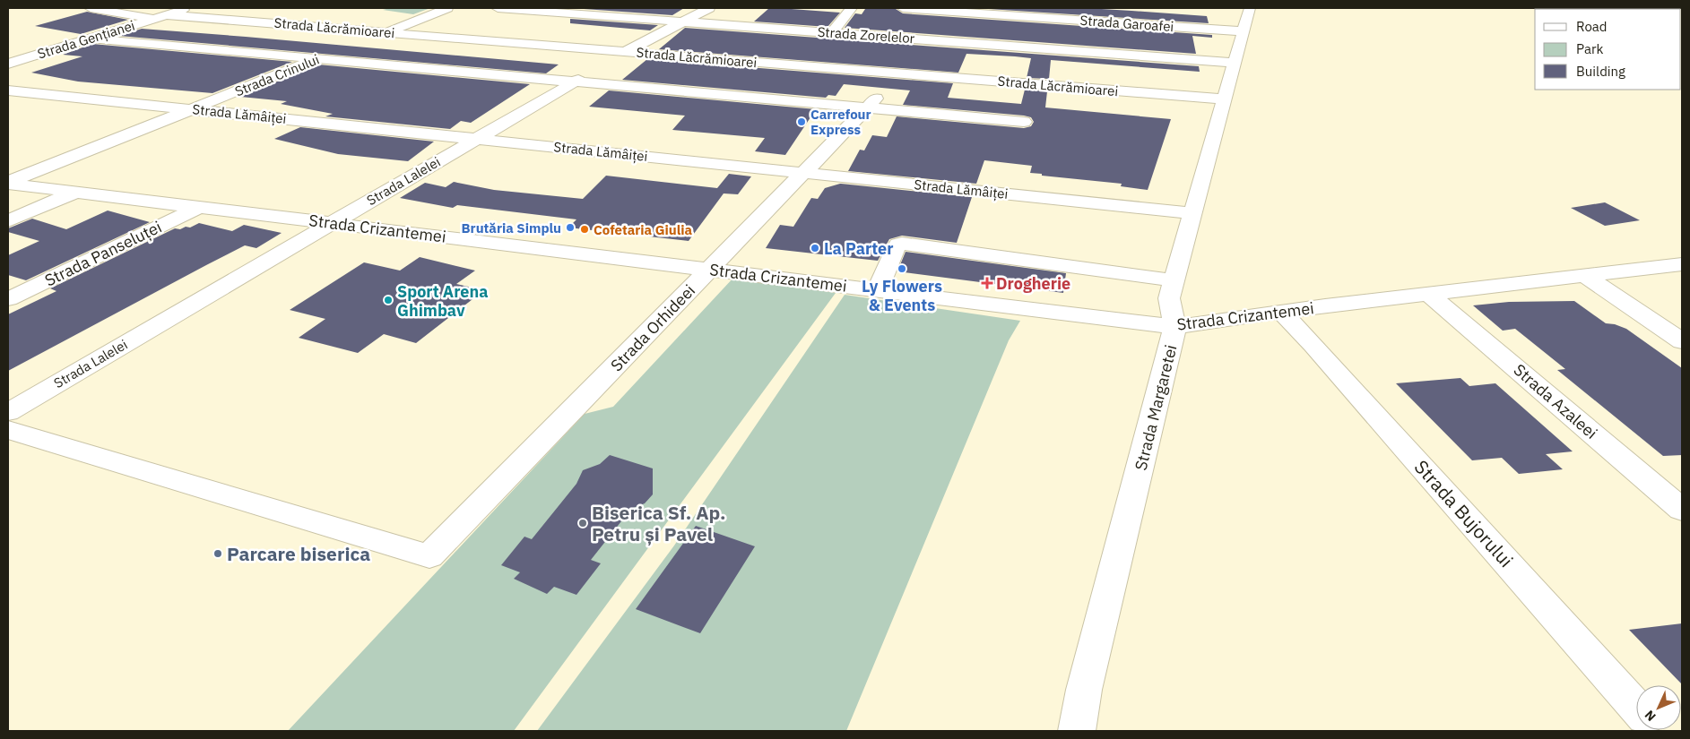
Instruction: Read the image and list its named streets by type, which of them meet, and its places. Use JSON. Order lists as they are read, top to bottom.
{
  "streets": {
    "street": [
      "Strada Garoafei",
      "Strada Lăcrămioarei",
      "Strada Zorelelor",
      "Strada Gențianei",
      "Strada Crinului",
      "Strada Lămâiței",
      "Strada Lalelei",
      "Strada Crizantemei",
      "Strada Panseluței",
      "Strada Orhideei",
      "Strada Azaleei",
      "Strada Margaretei",
      "Strada Bujorului"
    ]
  },
  "crossings": [
    ["Strada Garoafei", "Strada Margaretei"],
    ["Strada Lăcrămioarei", "Strada Gențianei"],
    ["Strada Lăcrămioarei", "Strada Crinului"],
    ["Strada Lăcrămioarei", "Strada Lalelei"],
    ["Strada Lăcrămioarei", "Strada Margaretei"],
    ["Strada Zorelelor", "Strada Lalelei"],
    ["Strada Zorelelor", "Strada Margaretei"],
    ["Strada Crinului", "Strada Lămâiței"],
    ["Strada Crinului", "Strada Crizantemei"],
    ["Strada Lămâiței", "Strada Lalelei"],
    ["Strada Lămâiței", "Strada Orhideei"],
    ["Strada Lămâiței", "Strada Margaretei"],
    ["Strada Lalelei", "Strada Crizantemei"],
    ["Strada Crizantemei", "Strada Panseluței"],
    ["Strada Crizantemei", "Strada Orhideei"],
    ["Strada Crizantemei", "Strada Azaleei"],
    ["Strada Crizantemei", "Strada Margaretei"],
    ["Strada Crizantemei", "Strada Bujorului"]
  ],
  "places": {
    "other": [
      "Carrefour Express",
      "Brutăria Simplu",
      "Cofetaria Giulia",
      "La Parter",
      "Ly Flowers & Events",
      "Sport Arena Ghimbav",
      "Biserica Sf. Ap. Petru și Pavel",
      "Parcare biserica"
    ],
    "health": ["Drogherie"]
  },
  "legend": ["Road", "Park", "Building"],
  "north": "bottom left"
}
